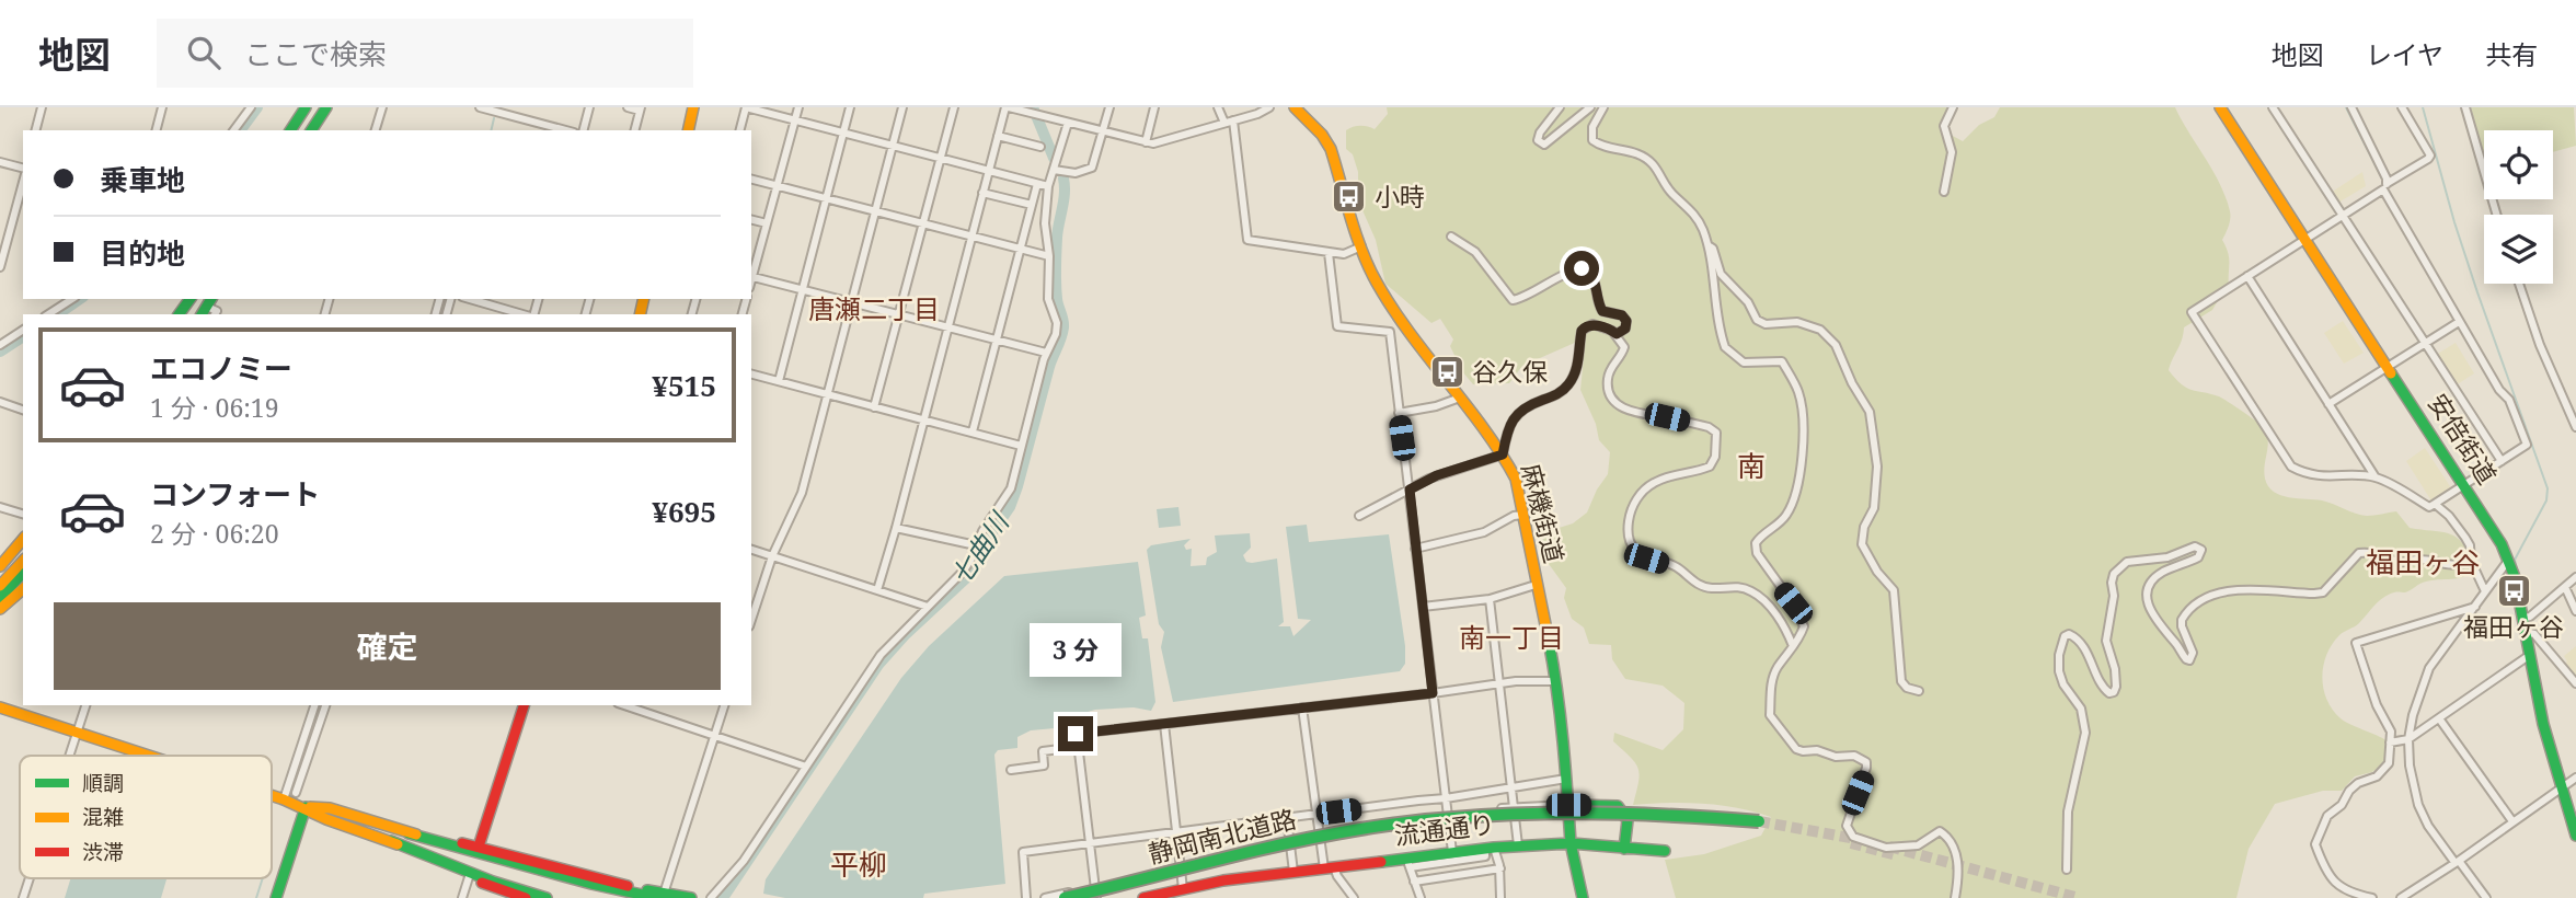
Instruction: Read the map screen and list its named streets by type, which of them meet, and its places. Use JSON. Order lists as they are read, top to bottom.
{
  "streets": {
    "main road": [
      "安倍街道",
      "麻機街道",
      "流通通り",
      "静岡南北道路"
    ]
  },
  "crossings": [
    ["麻機街道", "流通通り"]
  ],
  "districts": [
    "唐瀬二丁目",
    "南",
    "福田ヶ谷",
    "南一丁目",
    "平柳"
  ],
  "water": ["七曲川"],
  "places": {
    "bus stop": ["小時", "谷久保", "福田ヶ谷"]
  },
  "legend": ["順調", "混雑", "渋滞"],
  "page": {
    "header": "地図",
    "search": "ここで検索",
    "nav": ["地図", "レイヤ", "共有"],
    "banner": ["乗車地", "目的地"],
    "list": [
      {
        "name": "エコノミー",
        "note": "1 分 · 06:19",
        "value": "¥515"
      },
      {
        "name": "コンフォート",
        "note": "2 分 · 06:20",
        "value": "¥695"
      }
    ],
    "buttons": "確定",
    "bubble": "3 分"
  }
}
